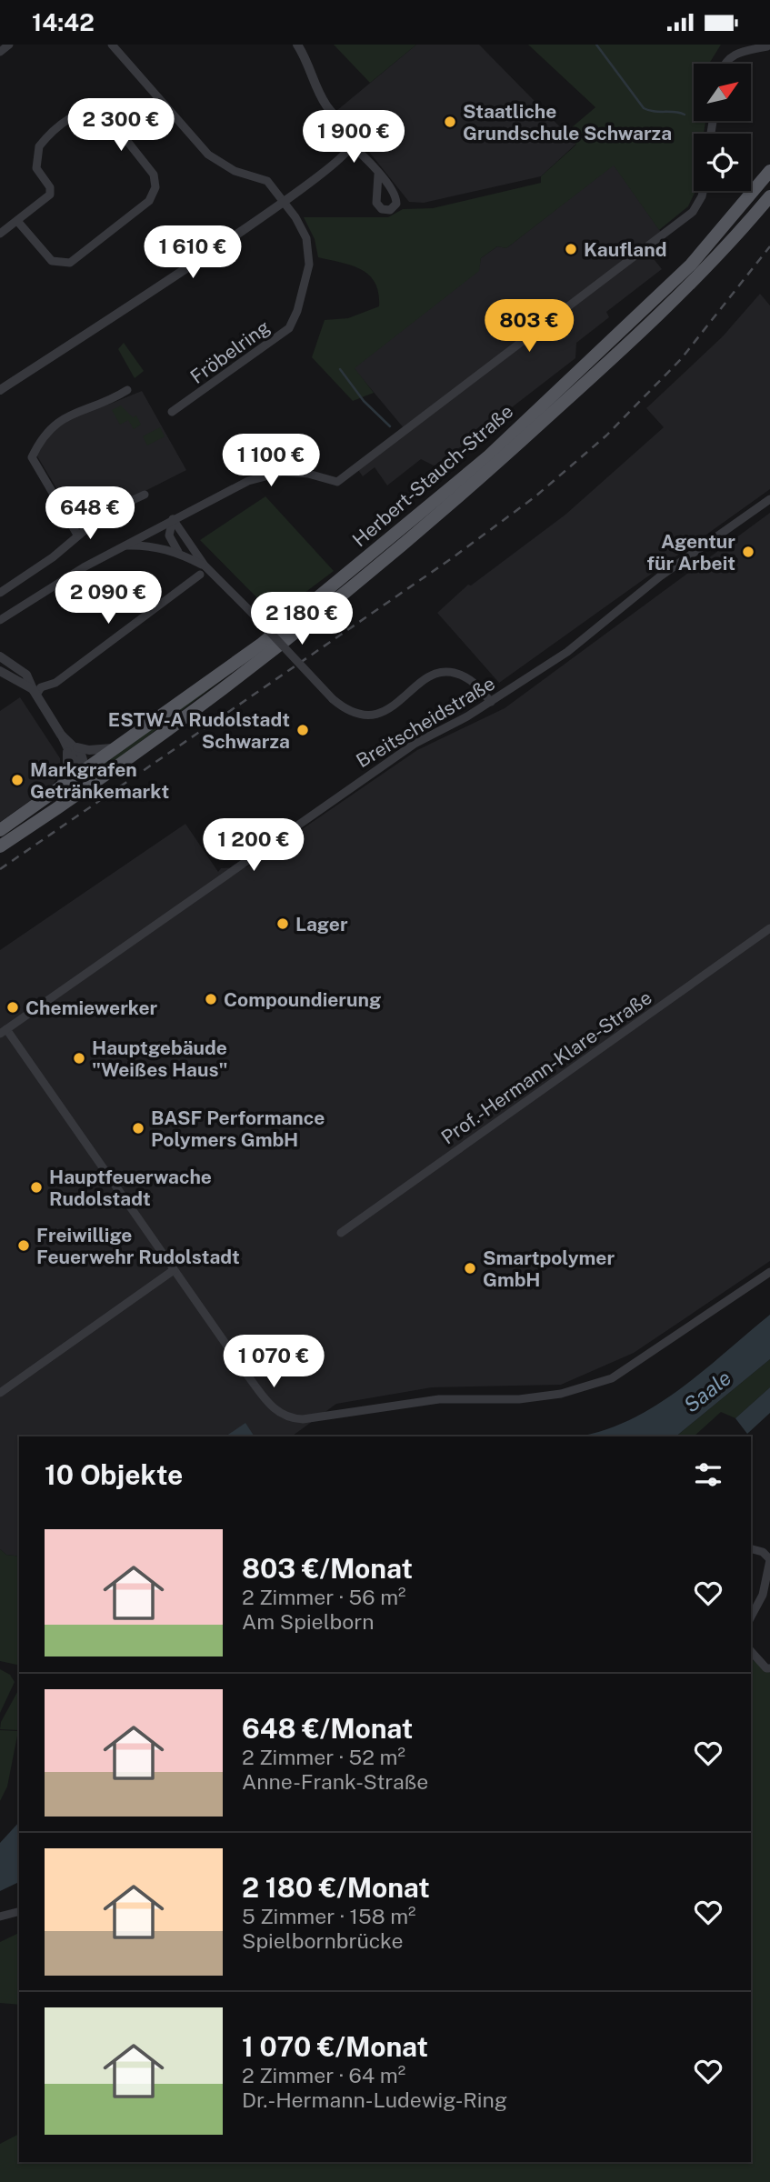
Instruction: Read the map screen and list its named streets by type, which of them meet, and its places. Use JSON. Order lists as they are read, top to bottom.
{
  "streets": {
    "main road": ["Herbert-Stauch-Straße"],
    "street": ["Fröbelring", "Breitscheidstraße", "Prof.-Hermann-Klare-Straße"]
  },
  "water": ["Saale"],
  "places": [
    "Staatliche Grundschule Schwarza",
    "Kaufland",
    "Agentur für Arbeit",
    "ESTW-A Rudolstadt Schwarza",
    "Markgrafen Getränkemarkt",
    "Lager",
    "Compoundierung",
    "Chemiewerker",
    "Hauptgebäude \"Weißes Haus\"",
    "BASF Performance Polymers GmbH",
    "Hauptfeuerwache Rudolstadt",
    "Freiwillige Feuerwehr Rudolstadt",
    "Smartpolymer GmbH"
  ],
  "north": "top right",
  "page": {
    "status": "14:42",
    "price": [
      "2 300 €",
      "1 900 €",
      "1 610 €",
      "803 €",
      "1 100 €",
      "648 €",
      "2 090 €",
      "2 180 €",
      "1 200 €",
      "1 070 €"
    ],
    "heading": "10 Objekte",
    "list": [
      {
        "name": "803 €/Monat",
        "note": "2 Zimmer · 56 m² · Am Spielborn"
      },
      {
        "name": "648 €/Monat",
        "note": "2 Zimmer · 52 m² · Anne-Frank-Straße"
      },
      {
        "name": "2 180 €/Monat",
        "note": "5 Zimmer · 158 m² · Spielbornbrücke"
      },
      {
        "name": "1 070 €/Monat",
        "note": "2 Zimmer · 64 m² · Dr.-Hermann-Ludewig-Ring"
      }
    ]
  }
}
